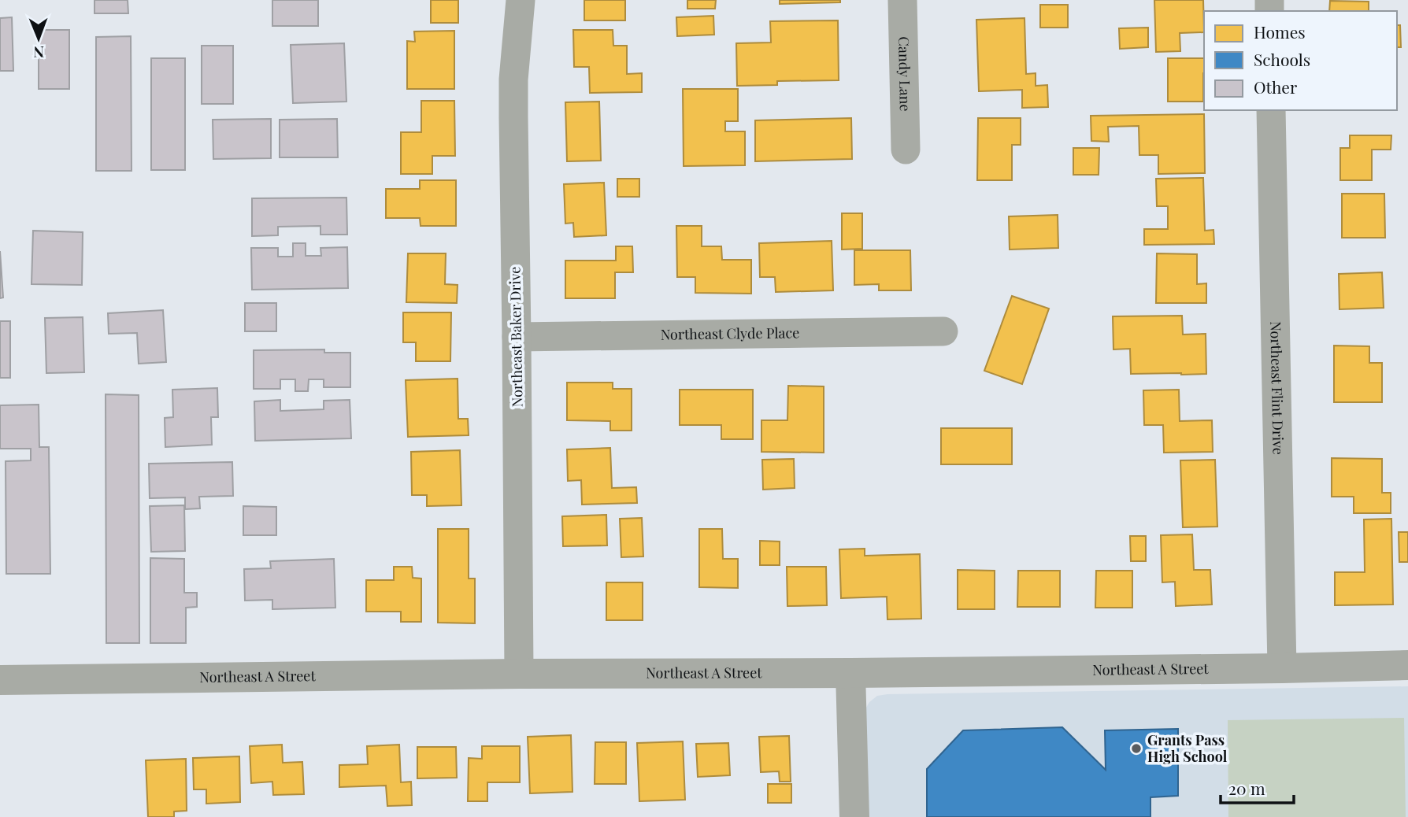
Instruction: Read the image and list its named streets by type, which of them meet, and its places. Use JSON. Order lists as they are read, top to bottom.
{
  "streets": {
    "street": [
      "Candy Lane",
      "Northeast Clyde Place",
      "Northeast Baker Drive",
      "Northeast Flint Drive",
      "Northeast A Street"
    ]
  },
  "crossings": [
    ["Northeast Clyde Place", "Northeast Baker Drive"],
    ["Northeast Baker Drive", "Northeast A Street"],
    ["Northeast Flint Drive", "Northeast A Street"]
  ],
  "places": ["Grants Pass High School"],
  "legend": ["Homes", "Schools", "Other"],
  "scale_bar": "20 m",
  "north": "bottom"
}
